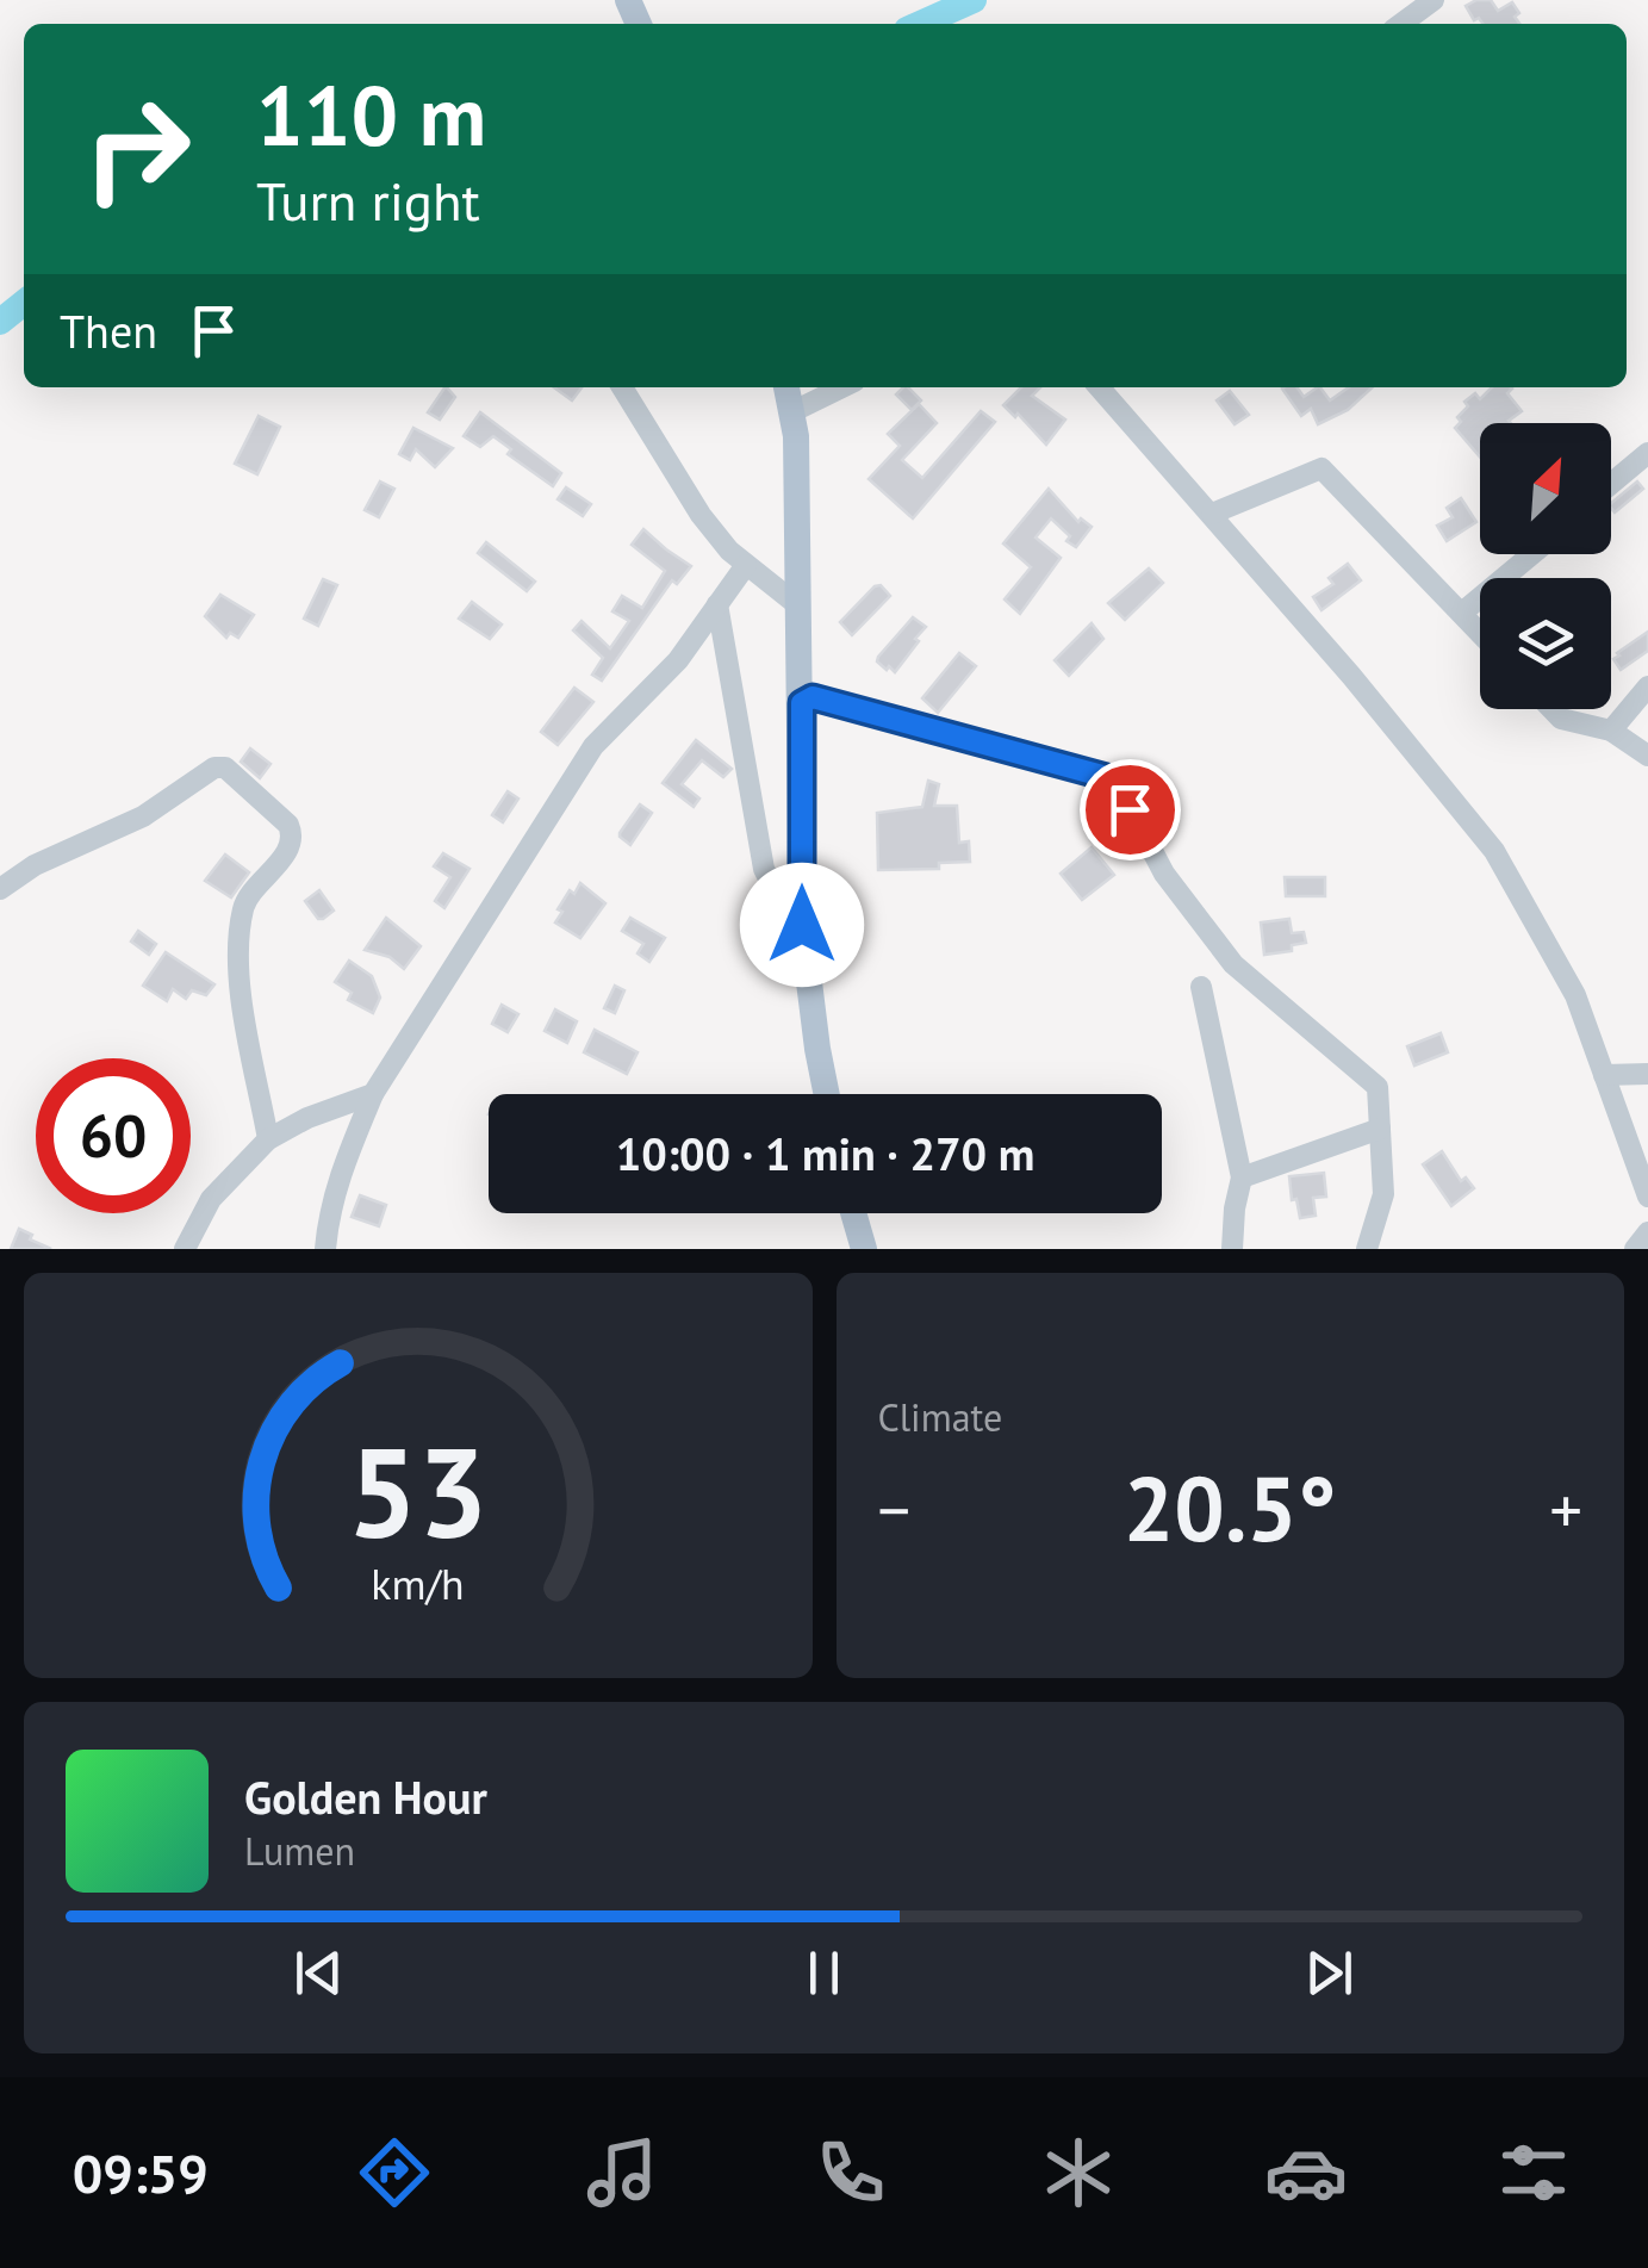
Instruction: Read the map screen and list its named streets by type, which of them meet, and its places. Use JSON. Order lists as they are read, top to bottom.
{
  "north": "top right",
  "page": {
    "turn": ["110 m", "Turn right"],
    "then": "Then",
    "limit": "60",
    "trip": "10:00 · 1 min · 270 m",
    "tile": "Climate",
    "heat": ["−", "20.5°", "+"],
    "song": ["Golden Hour", "Lumen"],
    "tabs": "09:59",
    "gauge": ["53", "km/h"]
  }
}
